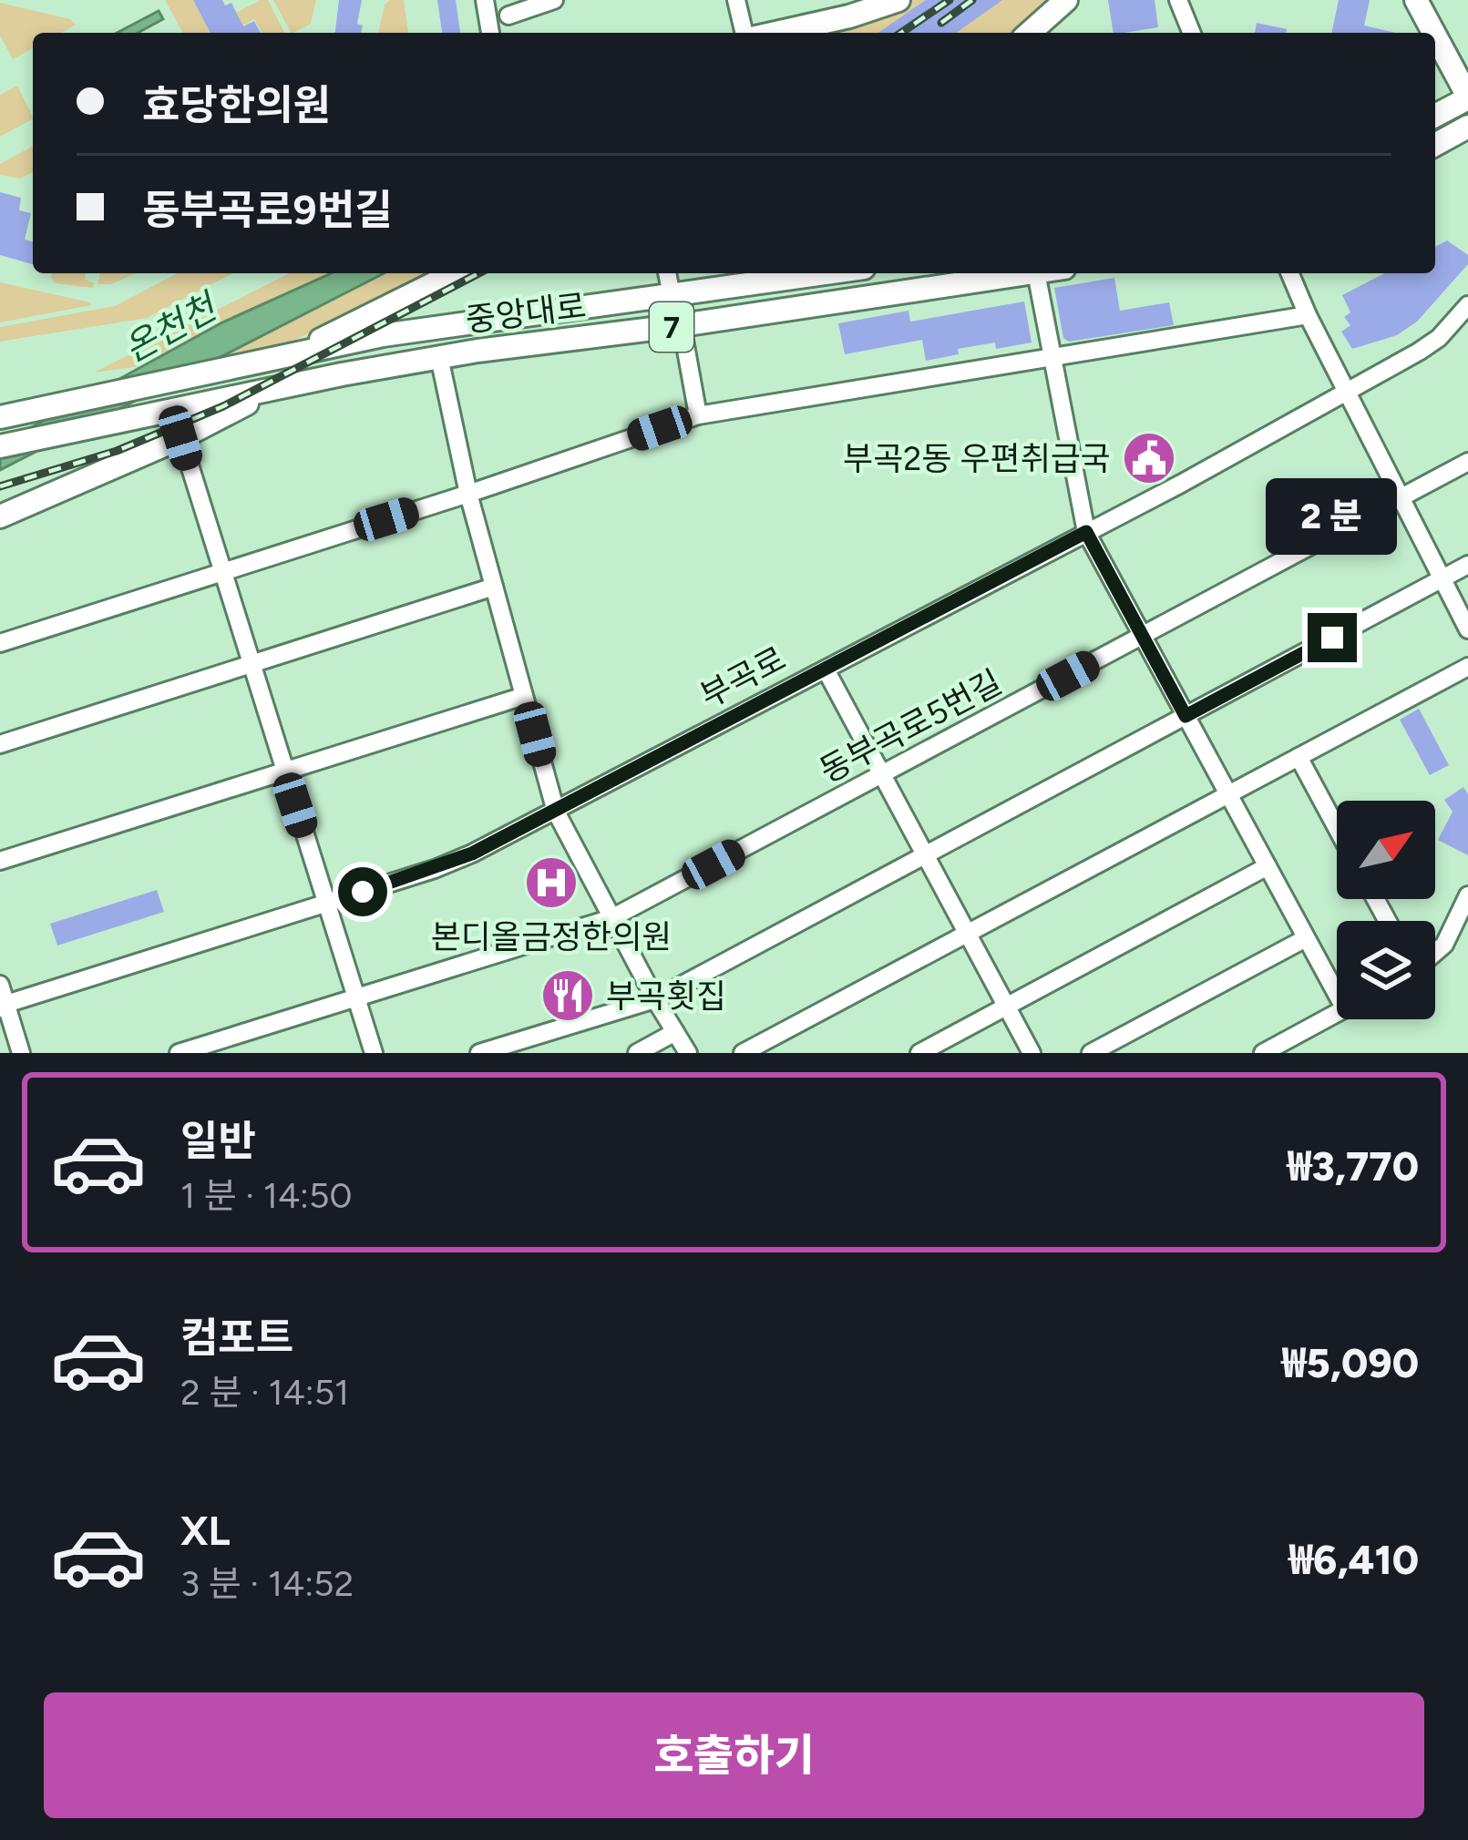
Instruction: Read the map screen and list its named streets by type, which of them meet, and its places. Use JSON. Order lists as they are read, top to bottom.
{
  "streets": {
    "main road": ["중앙대로", "7"],
    "street": ["부곡로", "동부곡로5번길"]
  },
  "water": ["온천천"],
  "places": {
    "public building": ["부곡2동 우편취급국"],
    "hospital": ["본디올금정한의원"],
    "restaurant": ["부곡횟집"]
  },
  "north": "top right",
  "page": {
    "banner": ["효당한의원", "동부곡로9번길"],
    "bubble": "2 분",
    "list": [
      {
        "name": "일반",
        "note": "1 분 · 14:50",
        "value": "₩3,770"
      },
      {
        "name": "컴포트",
        "note": "2 분 · 14:51",
        "value": "₩5,090"
      },
      {
        "name": "XL",
        "note": "3 분 · 14:52",
        "value": "₩6,410"
      }
    ],
    "buttons": "호출하기"
  }
}
